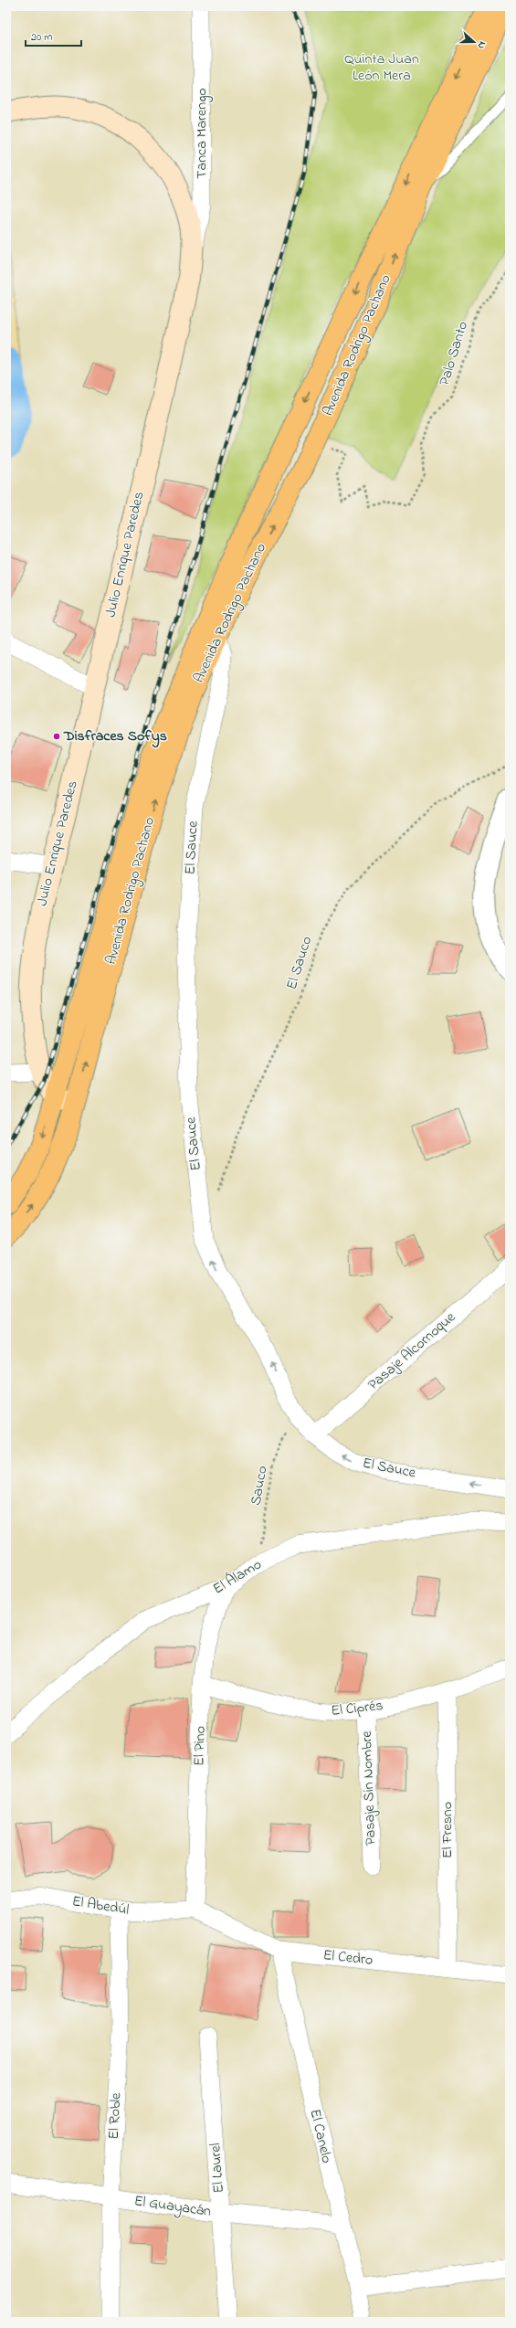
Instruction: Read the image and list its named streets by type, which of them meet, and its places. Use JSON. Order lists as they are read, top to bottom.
{
  "streets": {
    "main road": ["Avenida Rodrigo Pachano", "Julio Enrique Paredes"],
    "street": [
      "Tanca Marengo",
      "El Sauce",
      "Pasaje Alcornoque",
      "El Álamo",
      "El Ciprés",
      "El Pino",
      "Pasaje Sin Nombre",
      "El Fresno",
      "El Abedúl",
      "El Cedro",
      "El Roble",
      "El Canelo",
      "El Laurel",
      "El Guayacán"
    ],
    "path": ["Palo Santo", "El Sauco", "Sauco"]
  },
  "crossings": [
    ["Tanca Marengo", "Julio Enrique Paredes"],
    ["Avenida Rodrigo Pachano", "Palo Santo"],
    ["Avenida Rodrigo Pachano", "Julio Enrique Paredes"],
    ["Avenida Rodrigo Pachano", "El Sauce"],
    ["El Sauce", "Pasaje Alcornoque"],
    ["El Sauce", "Sauco"],
    ["Sauco", "El Álamo"],
    ["El Álamo", "El Pino"],
    ["El Ciprés", "El Pino"],
    ["El Ciprés", "Pasaje Sin Nombre"],
    ["El Ciprés", "El Fresno"],
    ["El Pino", "El Abedúl"],
    ["El Pino", "El Cedro"],
    ["El Fresno", "El Cedro"],
    ["El Abedúl", "El Cedro"],
    ["El Abedúl", "El Roble"],
    ["El Cedro", "El Canelo"],
    ["El Roble", "El Guayacán"],
    ["El Canelo", "El Guayacán"],
    ["El Laurel", "El Guayacán"]
  ],
  "one_way": ["El Sauce"],
  "parks": ["Quinta Juan León Mera"],
  "places": ["Disfraces Sofys"],
  "scale_bar": "20 m",
  "north": "right"
}
